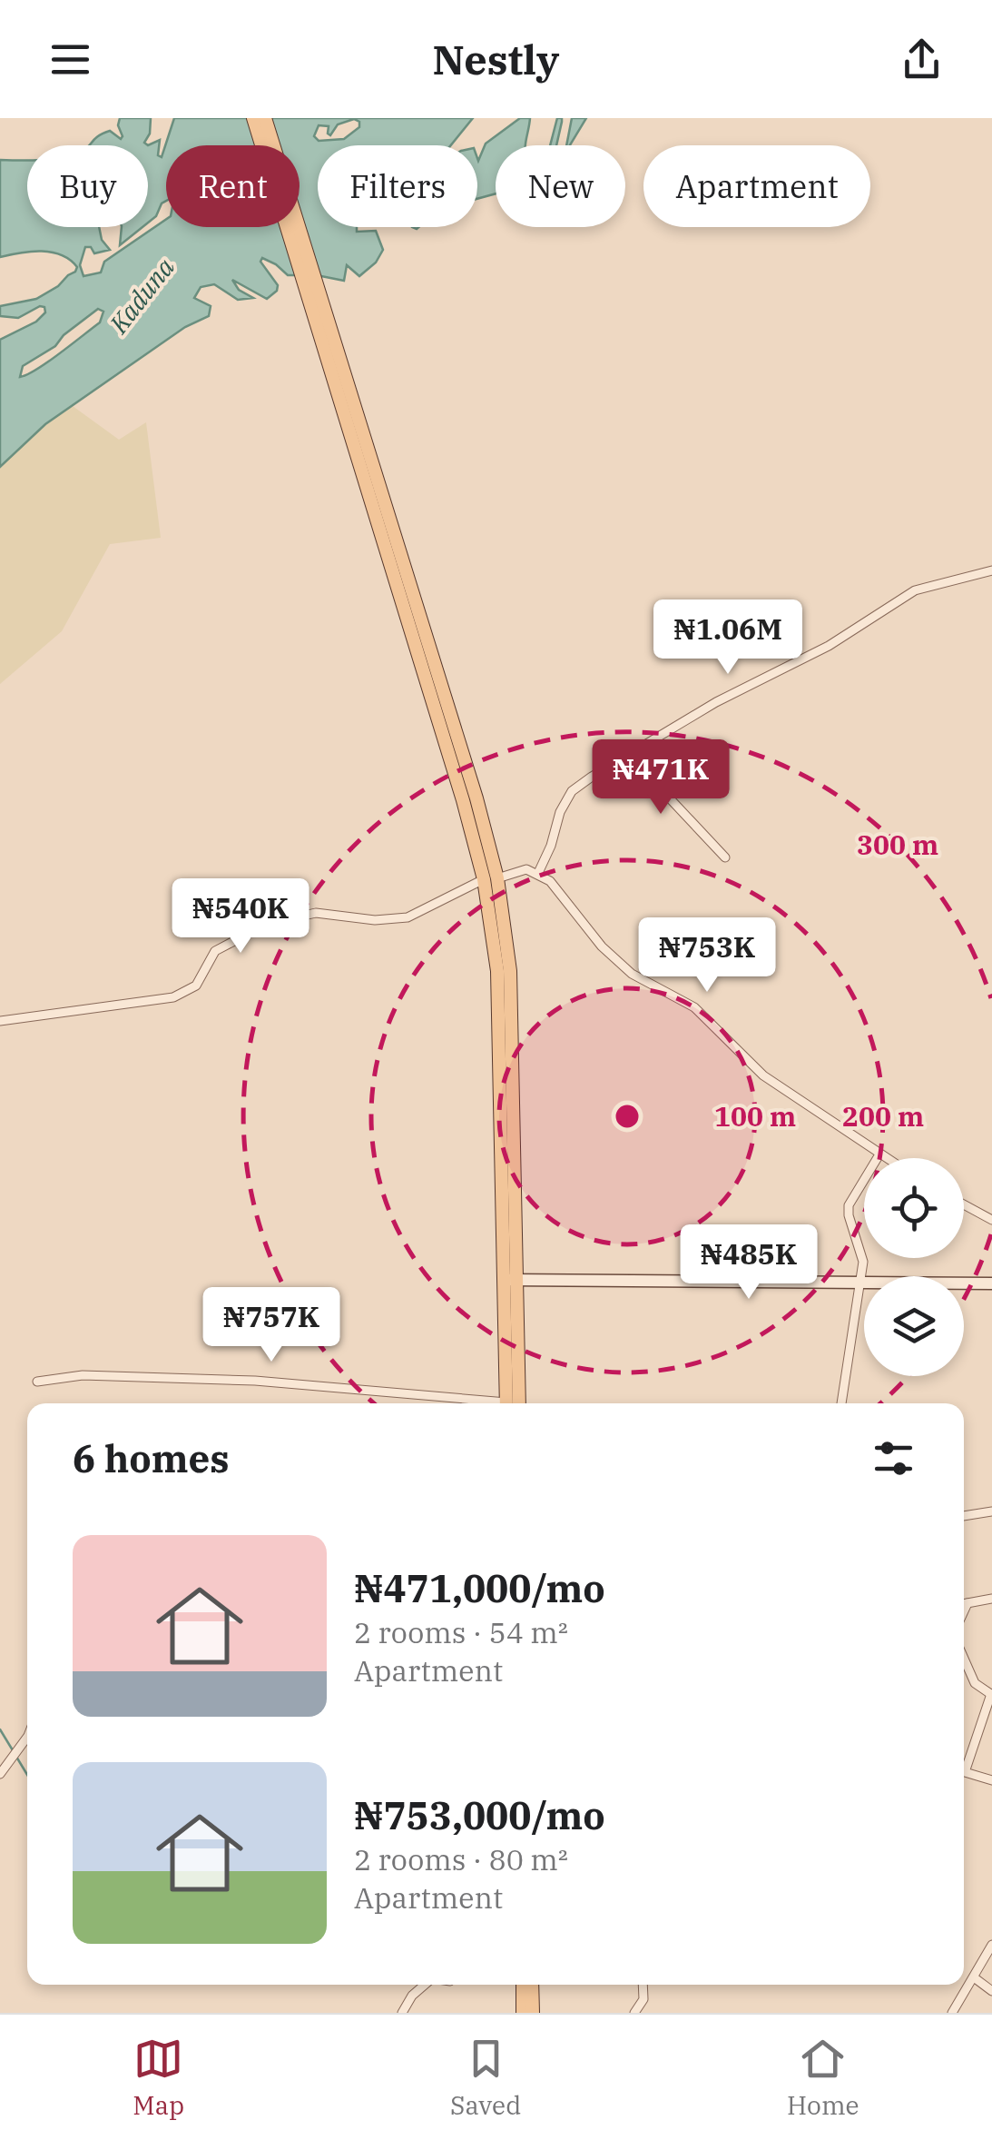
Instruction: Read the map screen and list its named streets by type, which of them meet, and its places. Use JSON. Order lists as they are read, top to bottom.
{
  "water": ["Kaduna"],
  "page": {
    "header": "Nestly",
    "chip": [
      "Buy",
      "Rent",
      "Filters",
      "New",
      "Apartment"
    ],
    "price": [
      "₦1.06M",
      "₦471K",
      "₦540K",
      "₦753K",
      "₦485K",
      "₦757K"
    ],
    "heading": "6 homes",
    "list": [
      {
        "name": "₦471,000/mo",
        "note": "2 rooms · 54 m² · Apartment"
      },
      {
        "name": "₦753,000/mo",
        "note": "2 rooms · 80 m² · Apartment"
      }
    ],
    "tabs": ["Map", "Saved", "Home"]
  },
  "rings": ["300 m", "100 m", "200 m"]
}
